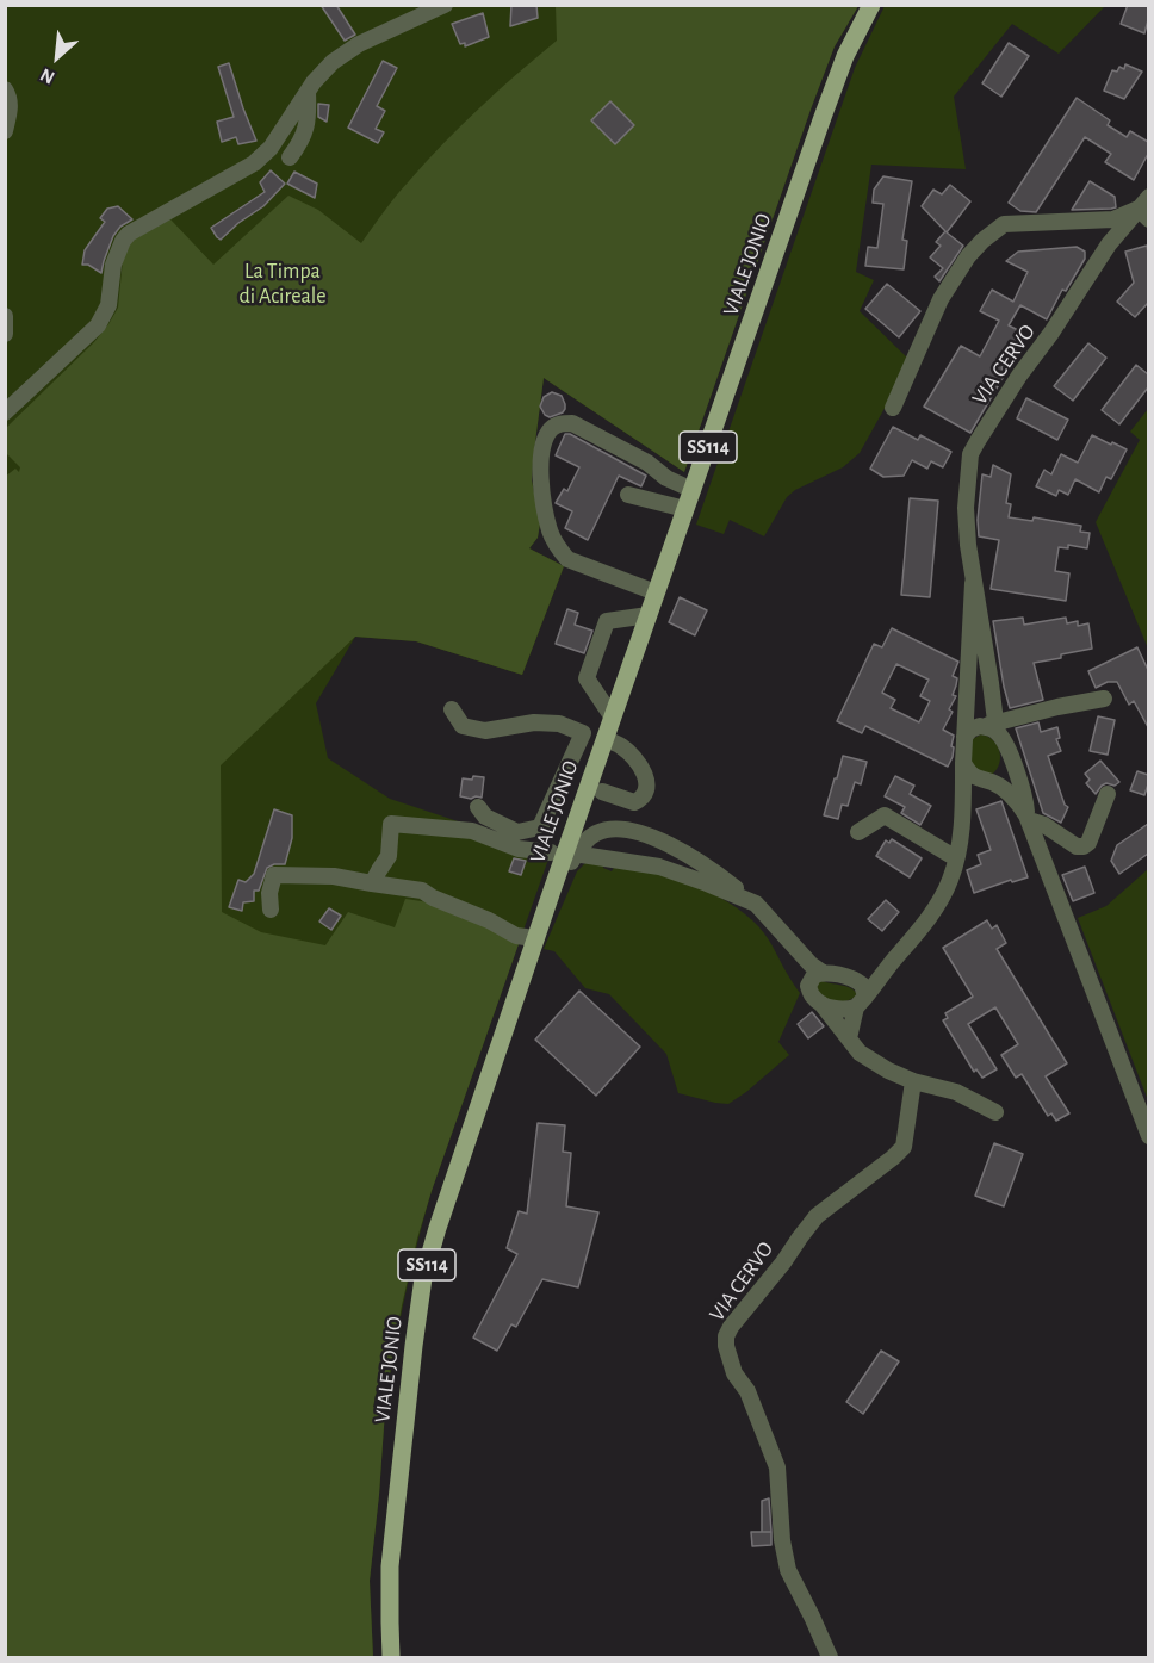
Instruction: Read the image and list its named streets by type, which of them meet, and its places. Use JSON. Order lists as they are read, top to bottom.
{
  "streets": {
    "main road": ["VIALE JONIO", "SS114"],
    "street": ["VIA CERVO"]
  },
  "parks": ["La Timpa di Acireale"],
  "north": "bottom left"
}
